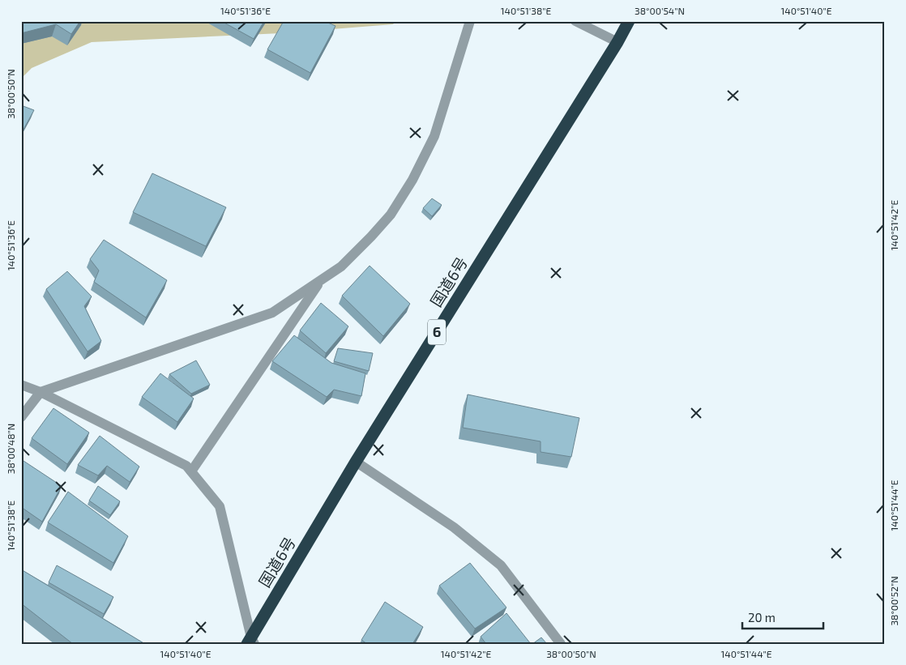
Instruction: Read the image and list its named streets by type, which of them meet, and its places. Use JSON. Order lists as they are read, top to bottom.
{
  "streets": {
    "highway": ["国道6号", "6"]
  },
  "scale_bar": "20 m",
  "coordinates": [
    "140°51'36\"E",
    "140°51'38\"E",
    "38°00'54\"N",
    "140°51'40\"E",
    "38°00'50\"N",
    "140°51'42\"E",
    "38°00'48\"N",
    "140°51'44\"E",
    "38°00'52\"N"
  ]
}
